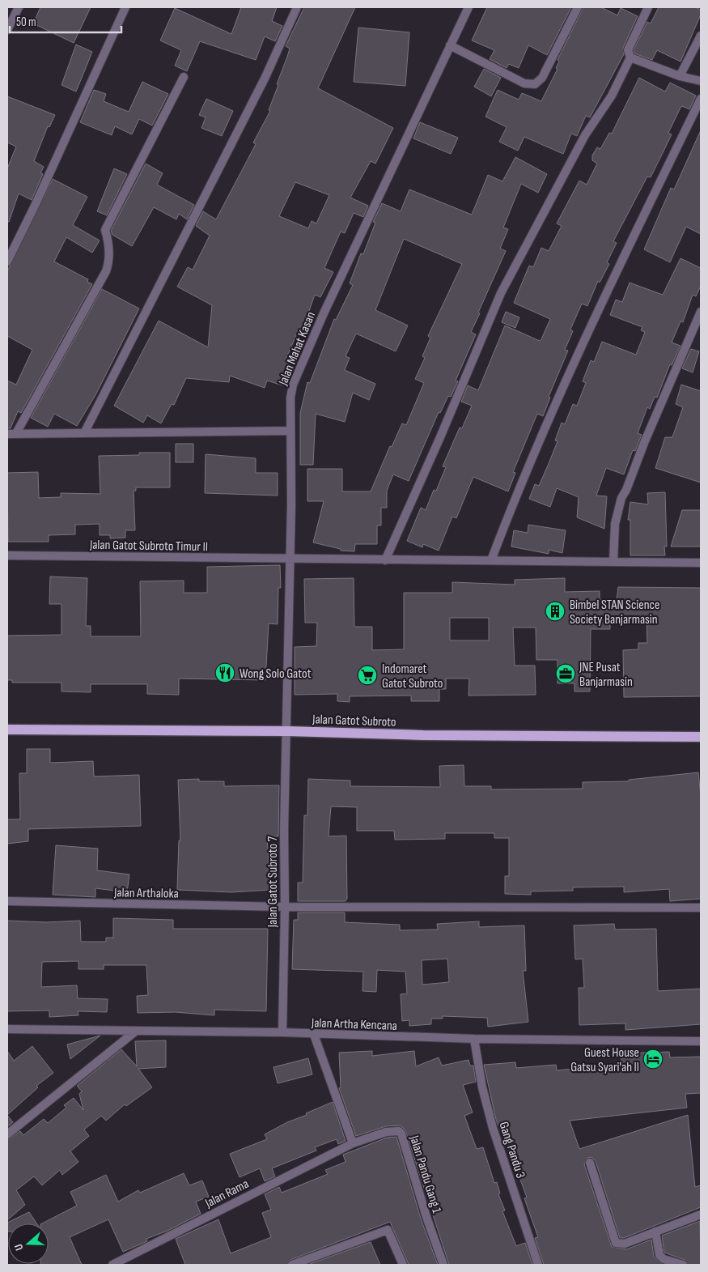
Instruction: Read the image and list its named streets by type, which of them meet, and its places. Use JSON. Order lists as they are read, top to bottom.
{
  "streets": {
    "main road": ["Jalan Gatot Subroto"],
    "street": [
      "Jalan Mahat Kasan",
      "Jalan Gatot Subroto Timur II",
      "Jalan Gatot Subroto 7",
      "Jalan Arthaloka",
      "Jalan Artha Kencana",
      "Gang Pandu 3",
      "Jalan Pandu Gang 1",
      "Jalan Rama"
    ]
  },
  "crossings": [
    ["Jalan Mahat Kasan", "Jalan Gatot Subroto Timur II"],
    ["Jalan Mahat Kasan", "Jalan Gatot Subroto"],
    ["Jalan Mahat Kasan", "Jalan Gatot Subroto 7"],
    ["Jalan Gatot Subroto", "Jalan Gatot Subroto 7"],
    ["Jalan Gatot Subroto 7", "Jalan Arthaloka"],
    ["Jalan Gatot Subroto 7", "Jalan Artha Kencana"],
    ["Jalan Artha Kencana", "Gang Pandu 3"],
    ["Jalan Pandu Gang 1", "Jalan Rama"]
  ],
  "places": {
    "building": ["Bimbel STAN Science Society Banjarmasin"],
    "restaurant": ["Wong Solo Gatot"],
    "office": ["JNE Pusat Banjarmasin"],
    "supermarket": ["Indomaret Gatot Subroto"],
    "hotel": ["Guest House Gatsu Syari'ah II"]
  },
  "scale_bar": "50 m",
  "north": "left"
}
